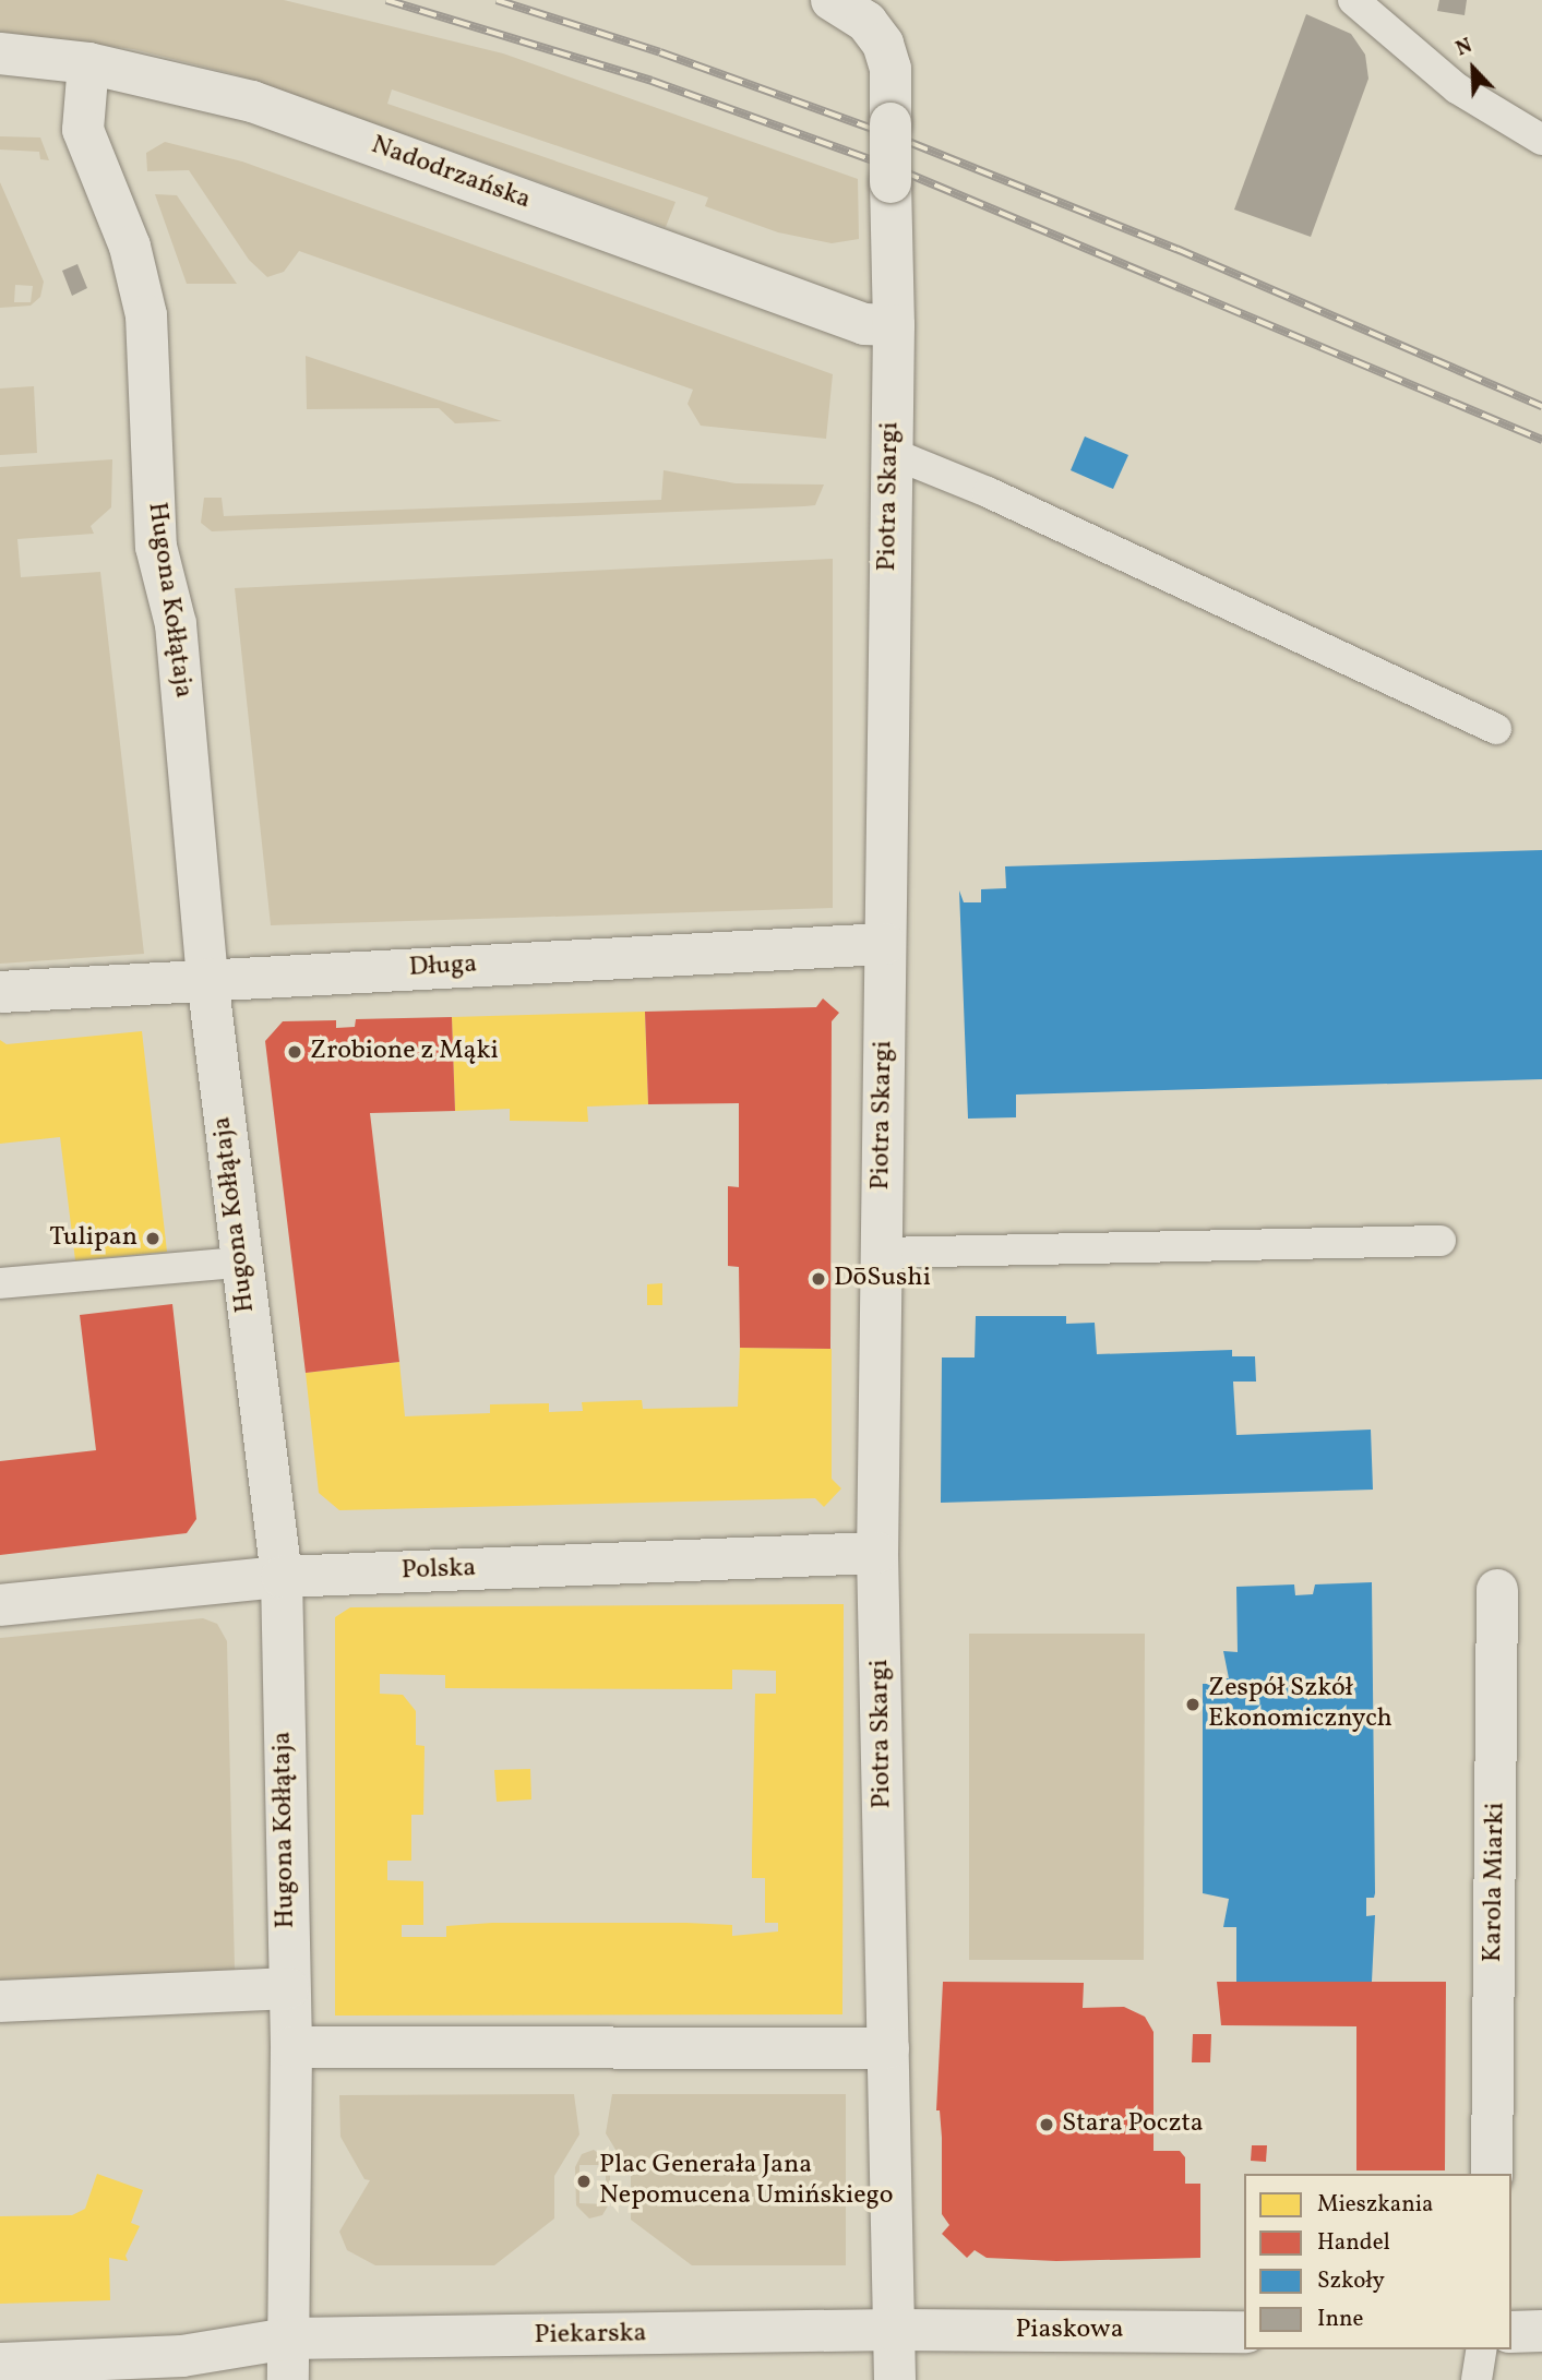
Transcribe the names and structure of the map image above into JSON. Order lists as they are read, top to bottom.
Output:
{
  "streets": {
    "street": [
      "Nadodrzańska",
      "Piotra Skargi",
      "Hugona Kołłątaja",
      "Długa",
      "Polska",
      "Karola Miarki",
      "Piaskowa",
      "Piekarska"
    ]
  },
  "crossings": [
    ["Nadodrzańska", "Piotra Skargi"],
    ["Nadodrzańska", "Hugona Kołłątaja"],
    ["Piotra Skargi", "Długa"],
    ["Piotra Skargi", "Polska"],
    ["Piotra Skargi", "Piaskowa"],
    ["Piotra Skargi", "Piekarska"],
    ["Hugona Kołłątaja", "Długa"],
    ["Hugona Kołłątaja", "Polska"],
    ["Hugona Kołłątaja", "Piekarska"],
    ["Piaskowa", "Piekarska"]
  ],
  "places": [
    "Zrobione z Mąki",
    "Tulipan",
    "DōSushi",
    "Zespół Szkół Ekonomicznych",
    "Stara Poczta",
    "Plac Generała Jana Nepomucena Umińskiego"
  ],
  "legend": [
    "Mieszkania",
    "Handel",
    "Szkoły",
    "Inne"
  ],
  "north": "top left"
}
